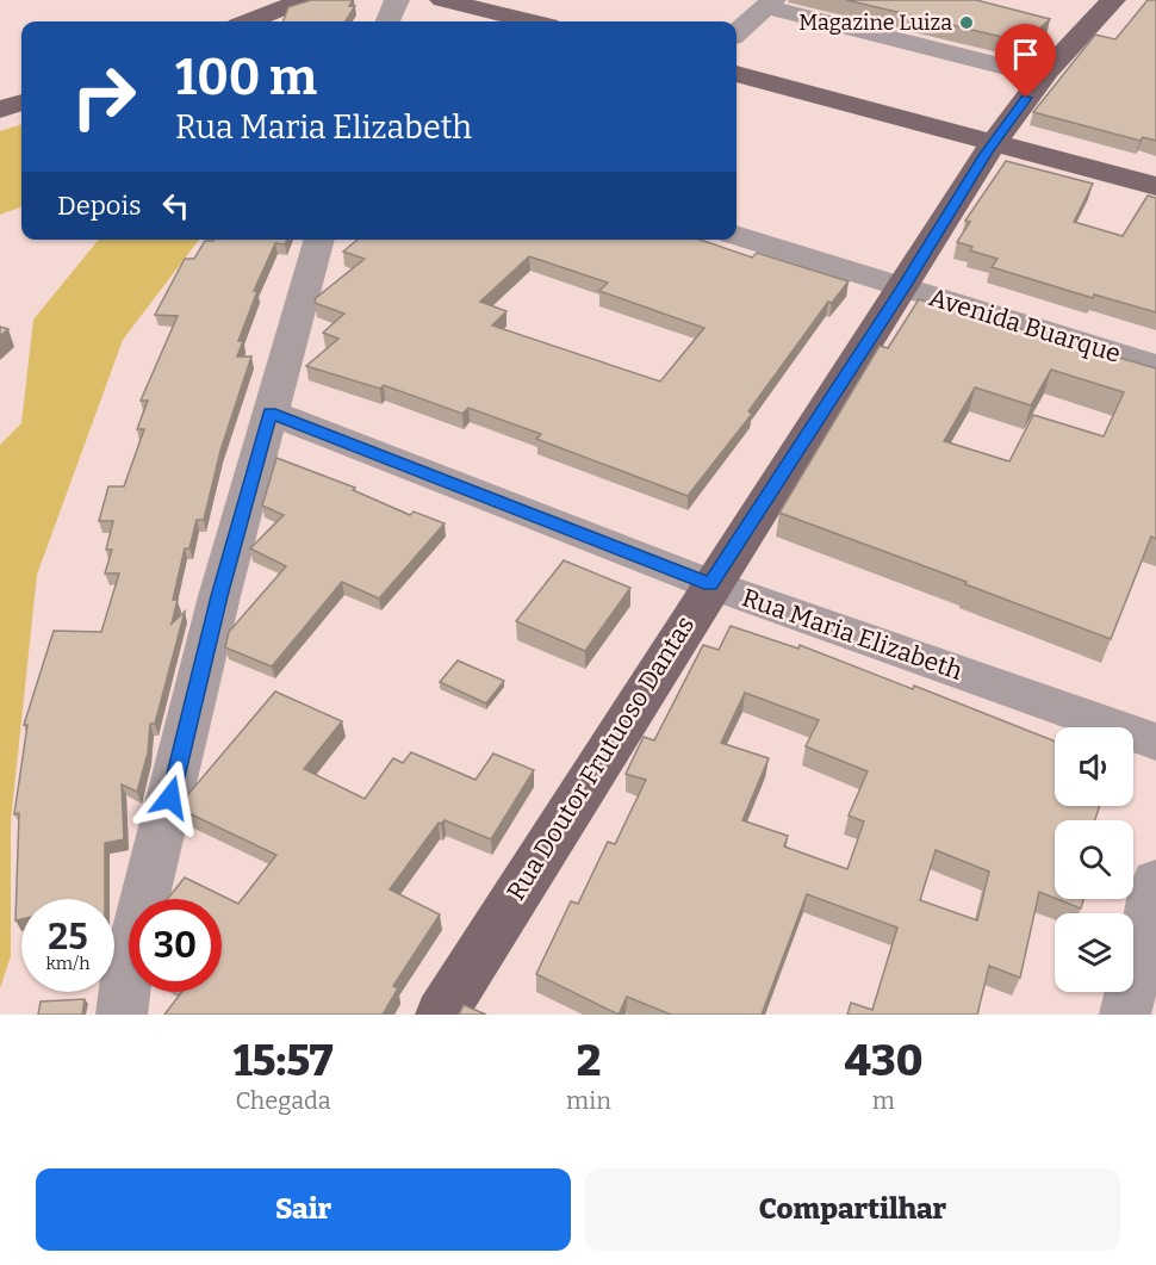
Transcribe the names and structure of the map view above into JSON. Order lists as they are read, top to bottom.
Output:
{
  "streets": {
    "main road": ["Rua Doutor Frutuoso Dantas"],
    "street": ["Avenida Buarque", "Rua Maria Elizabeth"]
  },
  "crossings": [
    ["Avenida Buarque", "Rua Doutor Frutuoso Dantas"],
    ["Rua Maria Elizabeth", "Rua Doutor Frutuoso Dantas"]
  ],
  "places": ["Magazine Luiza"],
  "page": {
    "turn": ["100 m", "Rua Maria Elizabeth"],
    "then": "Depois",
    "speed": "25 km/h",
    "limit": "30",
    "eta": [
      "15:57",
      "Chegada",
      "2",
      "min",
      "430",
      "m"
    ],
    "buttons": ["Sair", "Compartilhar"]
  }
}
